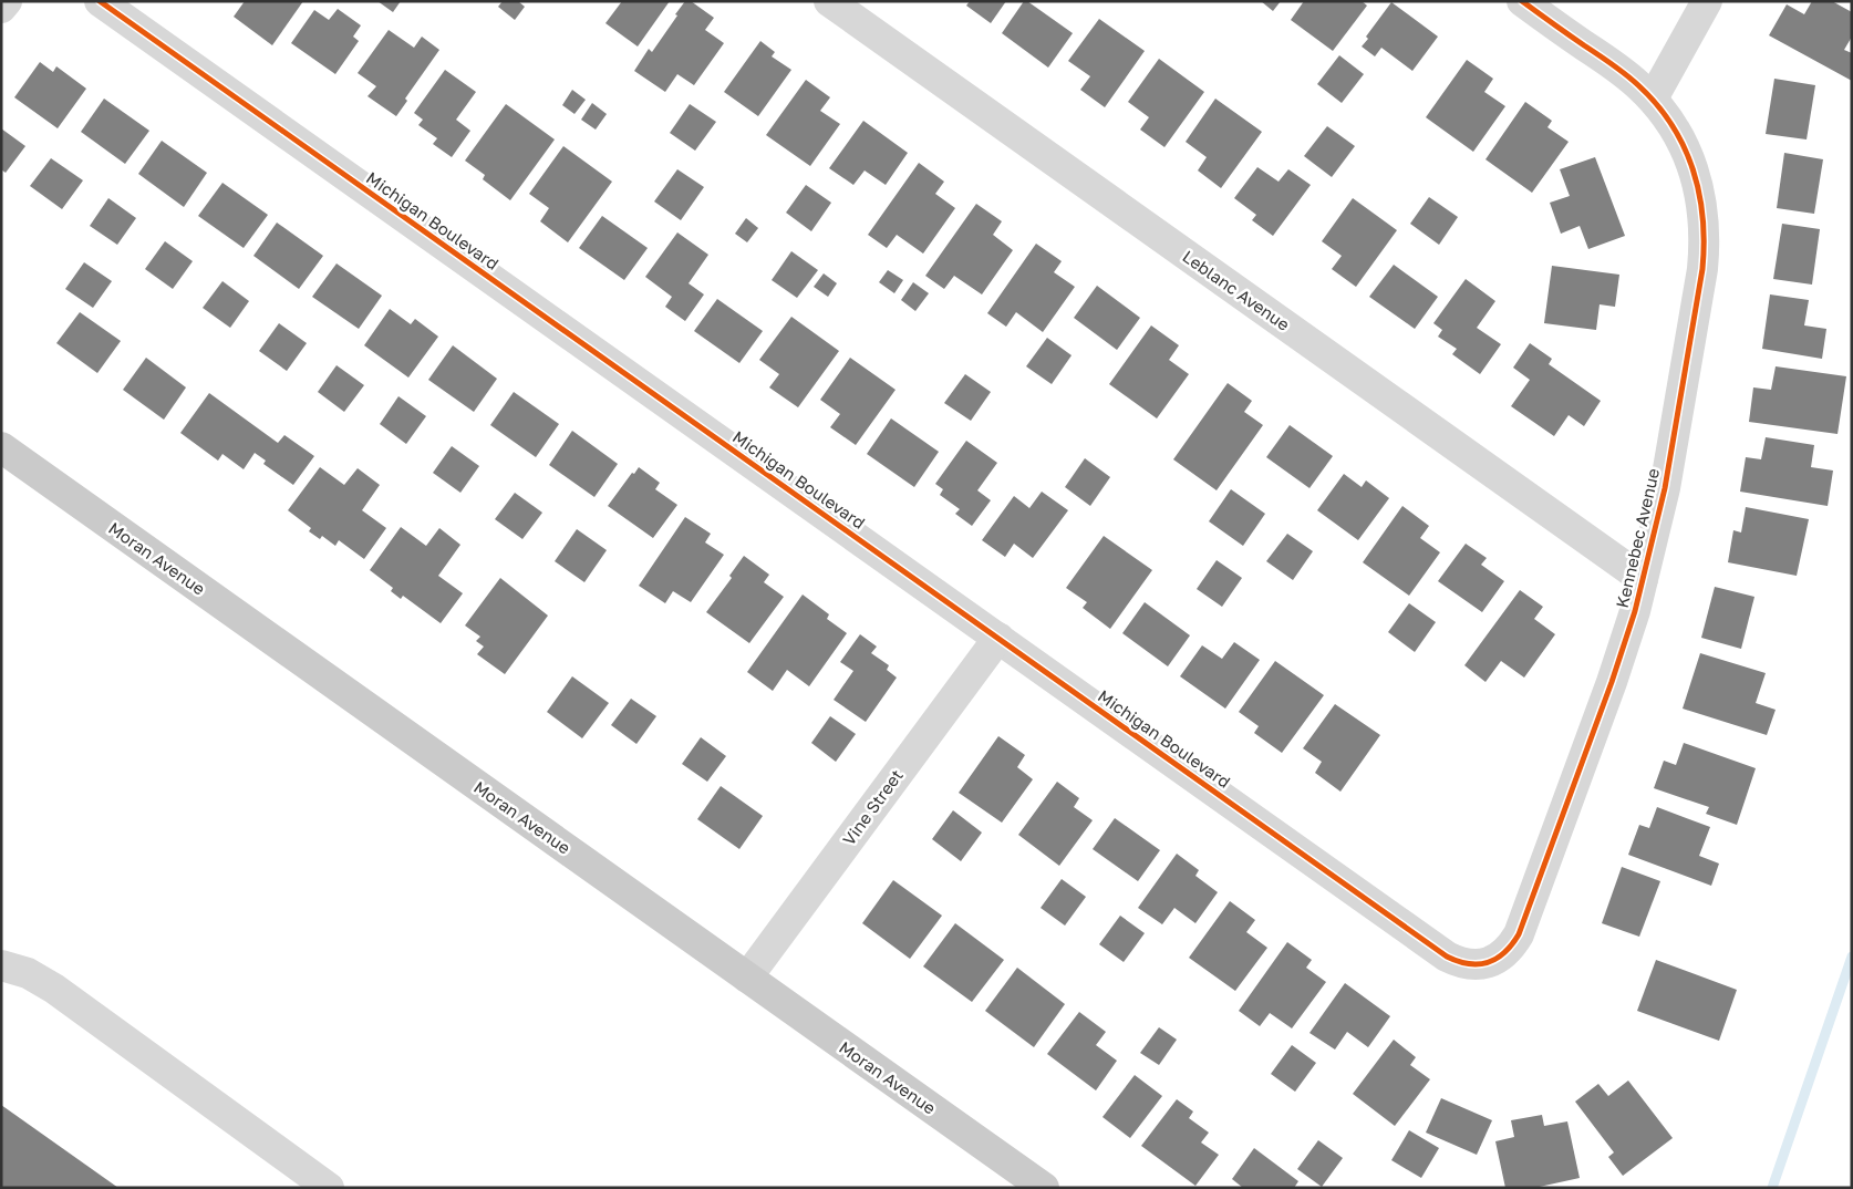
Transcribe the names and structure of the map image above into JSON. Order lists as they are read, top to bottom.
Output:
{
  "streets": {
    "main road": ["Moran Avenue"],
    "street": [
      "Michigan Boulevard",
      "Leblanc Avenue",
      "Kennebec Avenue",
      "Vine Street"
    ]
  },
  "crossings": [
    ["Michigan Boulevard", "Kennebec Avenue"],
    ["Michigan Boulevard", "Vine Street"],
    ["Leblanc Avenue", "Kennebec Avenue"],
    ["Moran Avenue", "Vine Street"]
  ]
}
